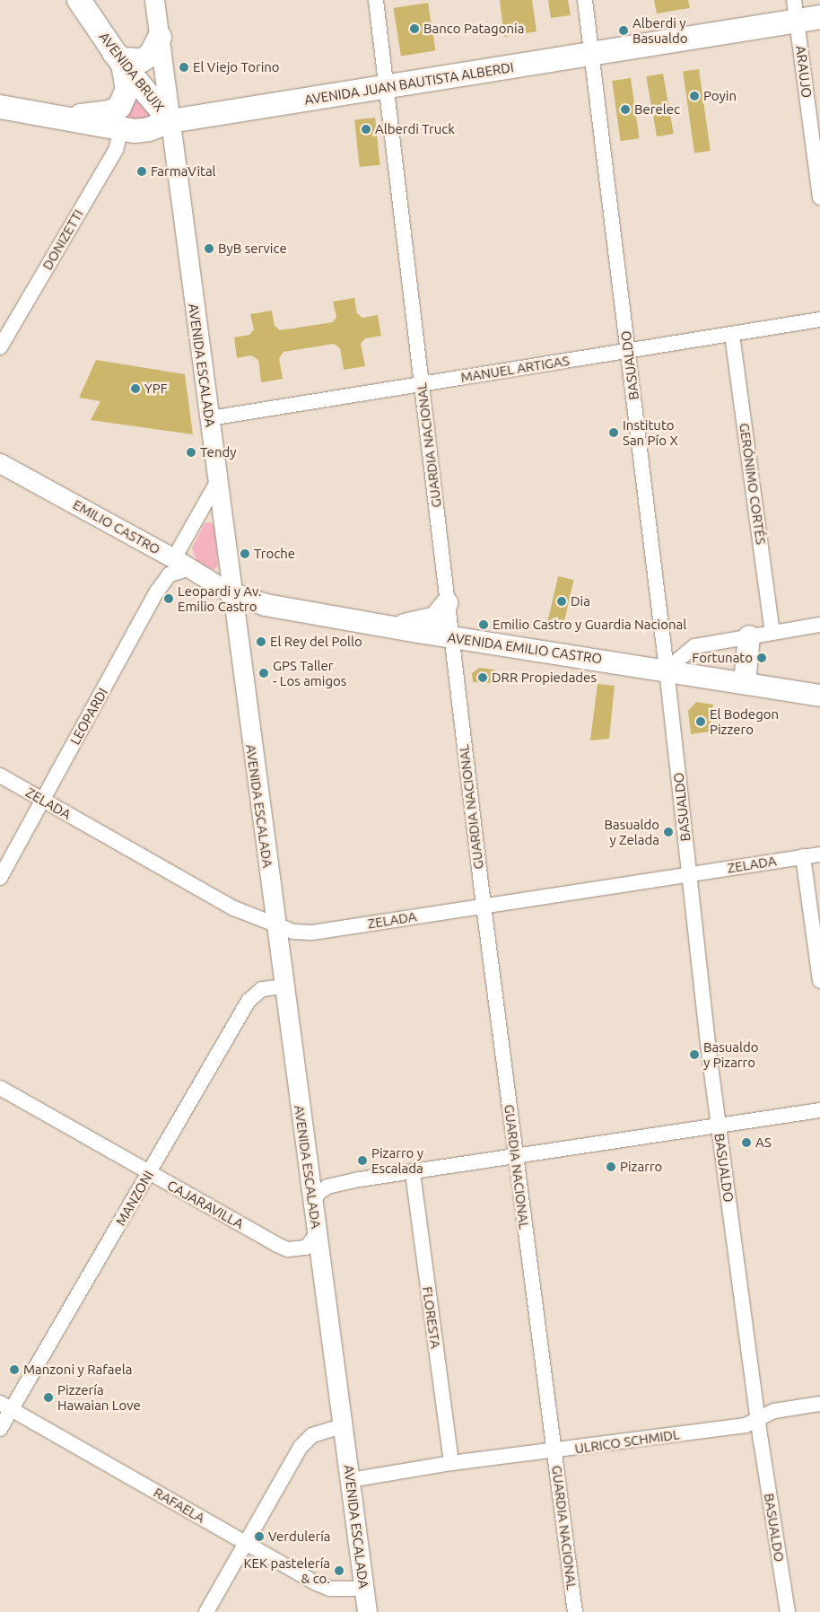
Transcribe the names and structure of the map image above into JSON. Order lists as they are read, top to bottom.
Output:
{
  "streets": {
    "main road": ["AVENIDA BRUIX", "AVENIDA JUAN BAUTISTA ALBERDI", "AVENIDA EMILIO CASTRO"],
    "street": [
      "ARAUJO",
      "DONIZETTI",
      "AVENIDA ESCALADA",
      "BASUALDO",
      "MANUEL ARTIGAS",
      "GUARDIA NACIONAL",
      "GERÓNIMO CORTÉS",
      "EMILIO CASTRO",
      "LEOPARDI",
      "ZELADA",
      "MANZONI",
      "CAJARAVILLA",
      "FLORESTA",
      "ULRICO SCHMIDL",
      "RAFAELA"
    ]
  },
  "crossings": [
    ["AVENIDA BRUIX", "AVENIDA JUAN BAUTISTA ALBERDI"],
    ["AVENIDA BRUIX", "AVENIDA ESCALADA"],
    ["ARAUJO", "AVENIDA JUAN BAUTISTA ALBERDI"],
    ["AVENIDA JUAN BAUTISTA ALBERDI", "DONIZETTI"],
    ["AVENIDA JUAN BAUTISTA ALBERDI", "AVENIDA ESCALADA"],
    ["AVENIDA JUAN BAUTISTA ALBERDI", "BASUALDO"],
    ["AVENIDA JUAN BAUTISTA ALBERDI", "GUARDIA NACIONAL"],
    ["AVENIDA ESCALADA", "MANUEL ARTIGAS"],
    ["AVENIDA ESCALADA", "EMILIO CASTRO"],
    ["AVENIDA ESCALADA", "AVENIDA EMILIO CASTRO"],
    ["AVENIDA ESCALADA", "ZELADA"],
    ["AVENIDA ESCALADA", "MANZONI"],
    ["AVENIDA ESCALADA", "CAJARAVILLA"],
    ["AVENIDA ESCALADA", "ULRICO SCHMIDL"],
    ["AVENIDA ESCALADA", "RAFAELA"],
    ["BASUALDO", "MANUEL ARTIGAS"],
    ["BASUALDO", "AVENIDA EMILIO CASTRO"],
    ["BASUALDO", "ZELADA"],
    ["BASUALDO", "ULRICO SCHMIDL"],
    ["MANUEL ARTIGAS", "GUARDIA NACIONAL"],
    ["MANUEL ARTIGAS", "GERÓNIMO CORTÉS"],
    ["GUARDIA NACIONAL", "AVENIDA EMILIO CASTRO"],
    ["GUARDIA NACIONAL", "ZELADA"],
    ["GUARDIA NACIONAL", "ULRICO SCHMIDL"],
    ["EMILIO CASTRO", "AVENIDA EMILIO CASTRO"],
    ["EMILIO CASTRO", "LEOPARDI"],
    ["LEOPARDI", "ZELADA"],
    ["MANZONI", "CAJARAVILLA"],
    ["MANZONI", "RAFAELA"],
    ["FLORESTA", "ULRICO SCHMIDL"]
  ],
  "places": [
    "Banco Patagonia",
    "Alberdi y Basualdo",
    "El Viejo Torino",
    "Poyin",
    "Berelec",
    "Alberdi Truck",
    "FarmaVital",
    "ByB service",
    "YPF",
    "Instituto San Pío X",
    "Tendy",
    "Troche",
    "Leopardi y Av. Emilio Castro",
    "Dia",
    "Emilio Castro y Guardia Nacional",
    "El Rey del Pollo",
    "Fortunato",
    "GPS Taller - Los amigos",
    "DRR Propiedades",
    "El Bodegon Pizzero",
    "Basualdo y Zelada",
    "Basualdo y Pizarro",
    "AS",
    "Pizarro y Escalada",
    "Pizarro",
    "Manzoni y Rafaela",
    "Pizzería Hawaian Love",
    "Verdulería",
    "KEK pastelería & co."
  ]
}
